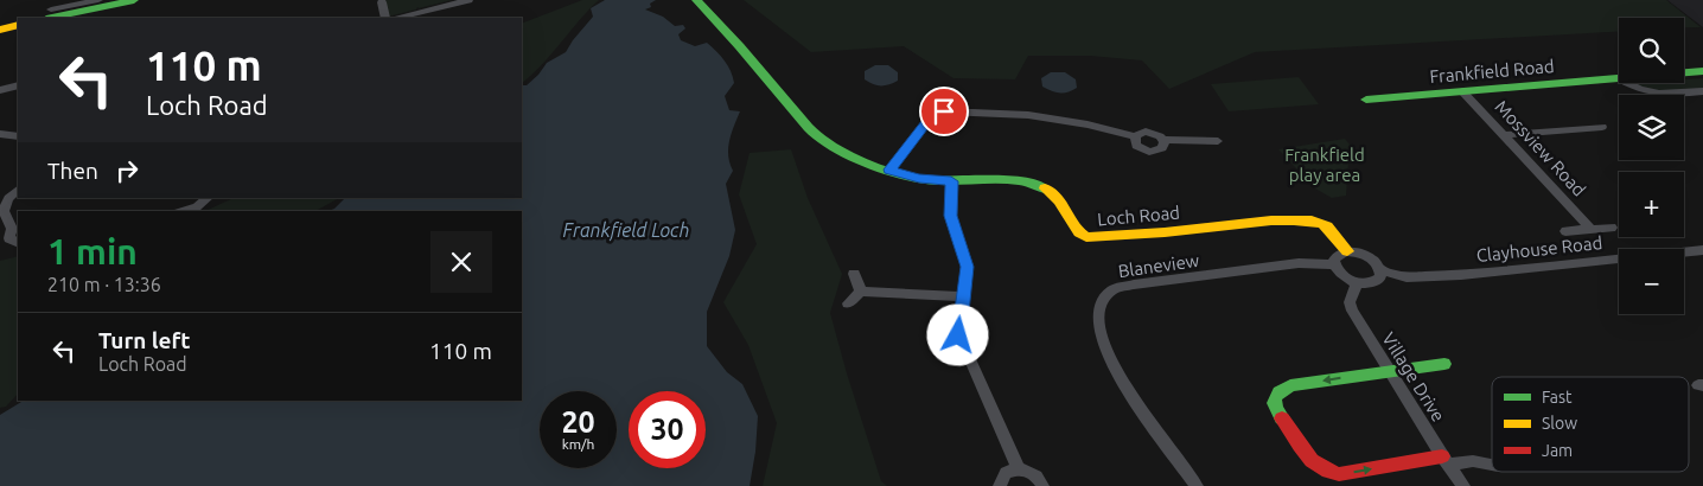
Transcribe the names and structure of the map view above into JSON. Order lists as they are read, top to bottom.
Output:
{
  "streets": {
    "street": [
      "Frankfield Road",
      "Mossview Road",
      "Loch Road",
      "Clayhouse Road",
      "Blaneview",
      "Village Drive"
    ]
  },
  "crossings": [
    ["Frankfield Road", "Mossview Road"],
    ["Loch Road", "Clayhouse Road"],
    ["Loch Road", "Blaneview"],
    ["Loch Road", "Village Drive"],
    ["Clayhouse Road", "Blaneview"],
    ["Clayhouse Road", "Village Drive"],
    ["Blaneview", "Village Drive"]
  ],
  "water": ["Frankfield Loch"],
  "parks": ["Frankfield play area"],
  "legend": ["Fast", "Slow", "Jam"],
  "page": {
    "map_buttons": ["+", "−"],
    "turn": ["110 m", "Loch Road"],
    "then": "Then",
    "heading": ["1 min", "210 m · 13:36"],
    "list": [
      {
        "name": "Turn left",
        "note": "Loch Road",
        "value": "110 m"
      }
    ],
    "speed": "20 km/h",
    "limit": "30"
  }
}
